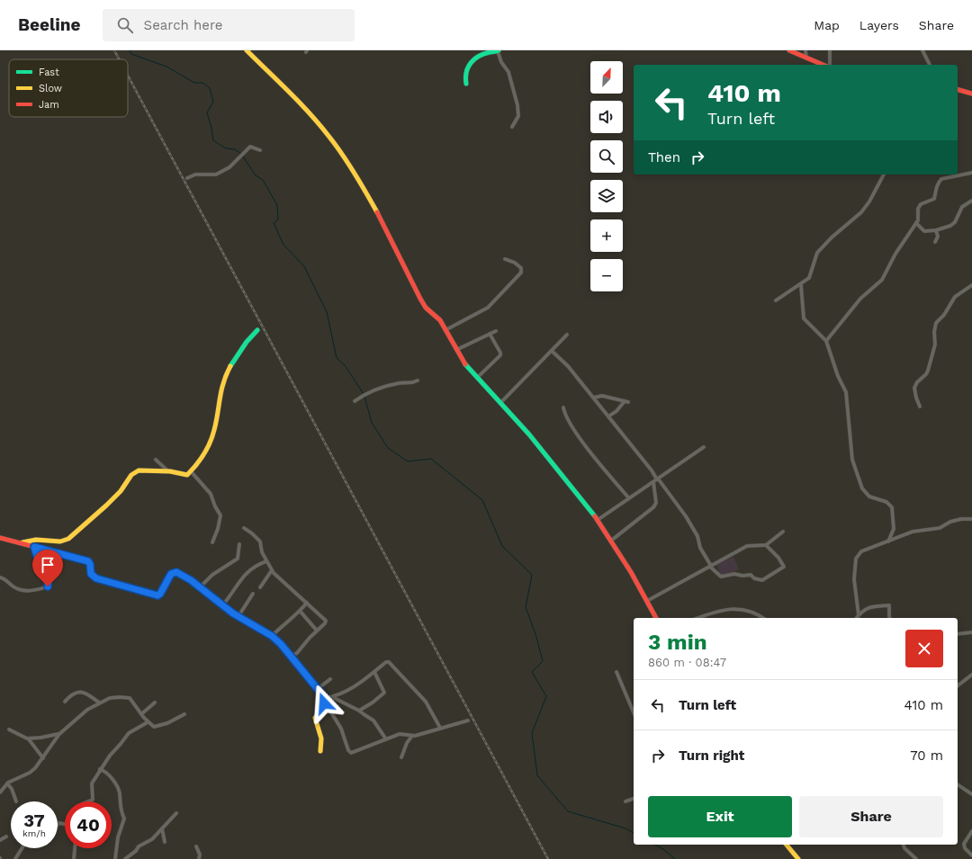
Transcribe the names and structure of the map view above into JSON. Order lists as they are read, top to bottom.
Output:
{
  "legend": ["Fast", "Slow", "Jam"],
  "north": "top right",
  "page": {
    "header": "Beeline",
    "search": "Search here",
    "nav": ["Map", "Layers", "Share"],
    "map_buttons": ["+", "−"],
    "turn": ["410 m", "Turn left"],
    "then": "Then",
    "heading": ["3 min", "860 m · 08:47"],
    "list": [
      {
        "name": "Turn left",
        "value": "410 m"
      },
      {
        "name": "Turn right",
        "value": "70 m"
      }
    ],
    "buttons": ["Exit", "Share"],
    "speed": "37 km/h",
    "limit": "40"
  }
}
